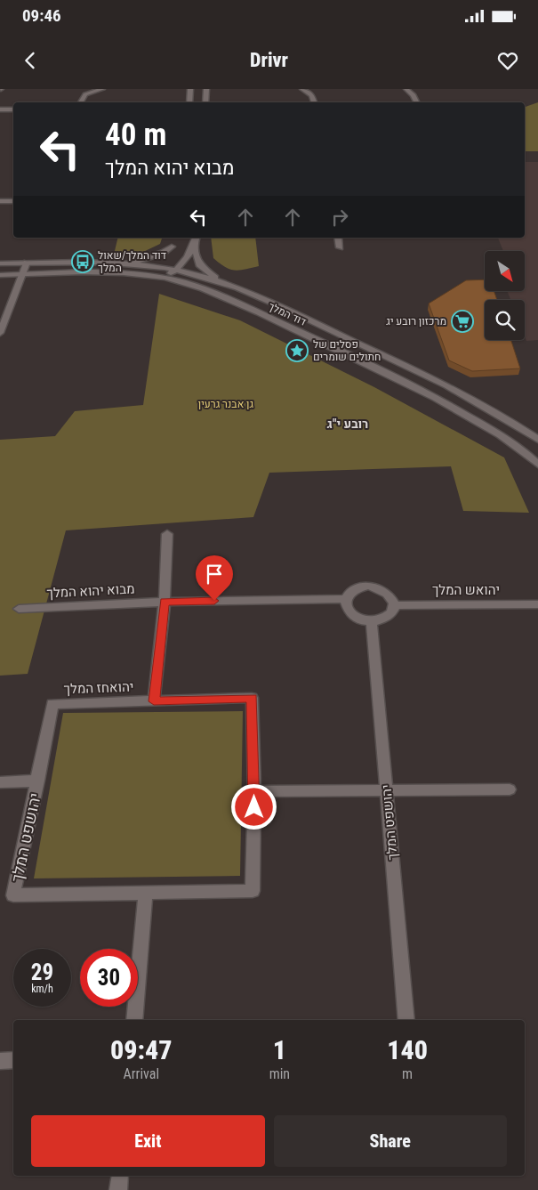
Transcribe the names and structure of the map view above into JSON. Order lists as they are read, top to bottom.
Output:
{
  "streets": {
    "street": [
      "דוד המלך",
      "יהואש המלך",
      "מבוא יהוא המלך",
      "יהואחז המלך",
      "יהושפט המלך"
    ]
  },
  "crossings": [
    ["יהואש המלך", "מבוא יהוא המלך"],
    ["יהואש המלך", "יהושפט המלך"],
    ["מבוא יהוא המלך", "יהושפט המלך"],
    ["יהואחז המלך", "יהושפט המלך"]
  ],
  "districts": ["רובע י\"ג"],
  "parks": ["גן אבנר גרעין"],
  "places": {
    "bus stop": ["דוד המלך/שאול המלך"],
    "supermarket": ["מרכזון רובע יג"],
    "place": ["פסלים של חתולים שומרים"]
  },
  "north": "bottom right",
  "page": {
    "status": "09:46",
    "header": "Drivr",
    "turn": ["40 m", "מבוא יהוא המלך"],
    "speed": "29 km/h",
    "limit": "30",
    "eta": [
      "09:47",
      "Arrival",
      "1",
      "min",
      "140",
      "m"
    ],
    "buttons": ["Exit", "Share"]
  }
}
